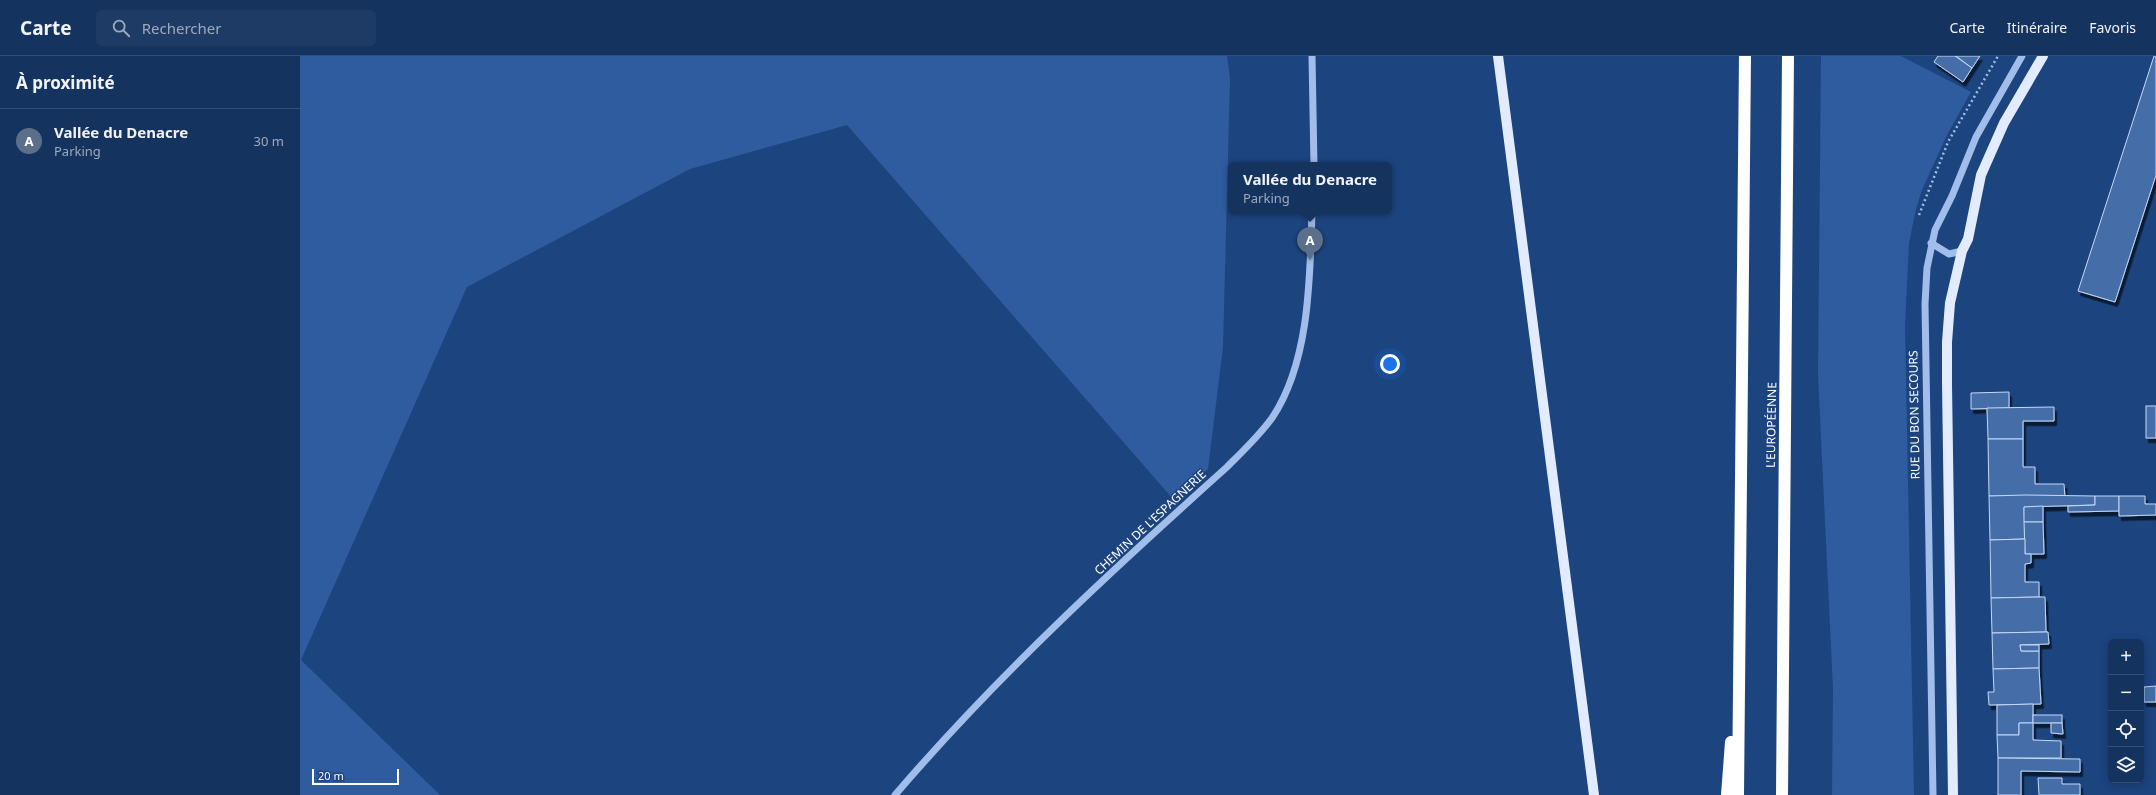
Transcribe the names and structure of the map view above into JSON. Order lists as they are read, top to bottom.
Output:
{
  "streets": {
    "highway": ["L'EUROPÉENNE"],
    "street": ["RUE DU BON SECOURS", "CHEMIN DE L'ESPAGNERIE"]
  },
  "scale_bar": "20 m",
  "page": {
    "header": "Carte",
    "search": "Rechercher",
    "nav": ["Carte", "Itinéraire", "Favoris"],
    "heading": "À proximité",
    "list": [
      {
        "mark": "A",
        "name": "Vallée du Denacre",
        "note": "Parking",
        "value": "30 m"
      }
    ],
    "popup": ["Vallée du Denacre", "Parking"],
    "pins": "A",
    "map_buttons": ["+", "−"],
    "scale": "20 m"
  }
}
